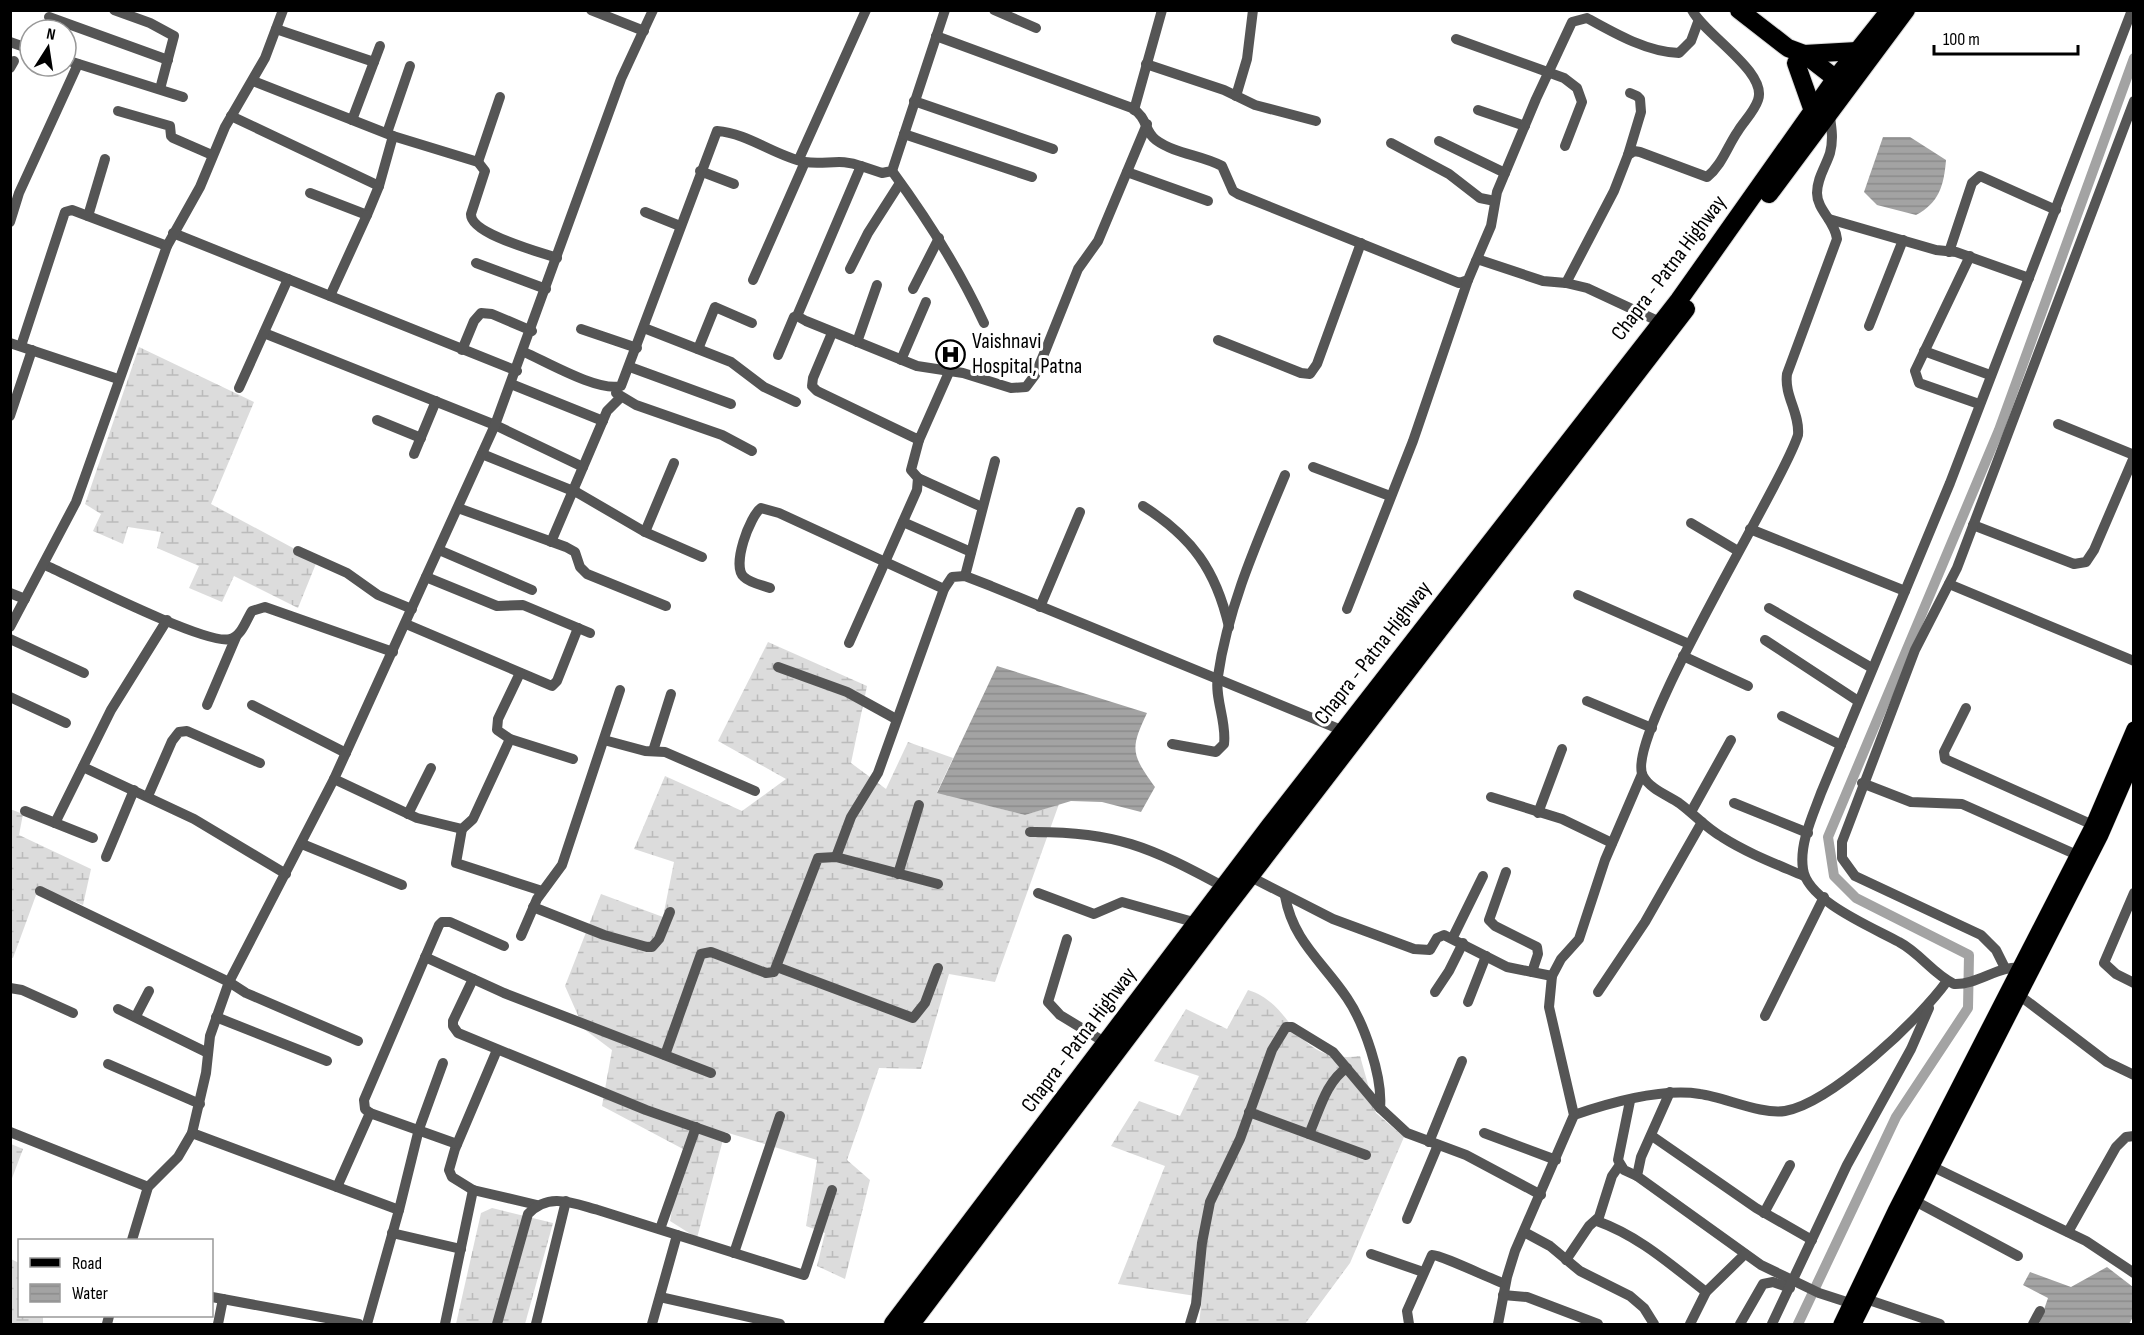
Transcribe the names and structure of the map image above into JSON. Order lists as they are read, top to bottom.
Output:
{
  "streets": {
    "highway": ["Chapra - Patna Highway"]
  },
  "places": {
    "hospital": ["Vaishnavi Hospital, Patna"]
  },
  "legend": ["Road", "Water"],
  "scale_bar": "100 m",
  "north": "top"
}
